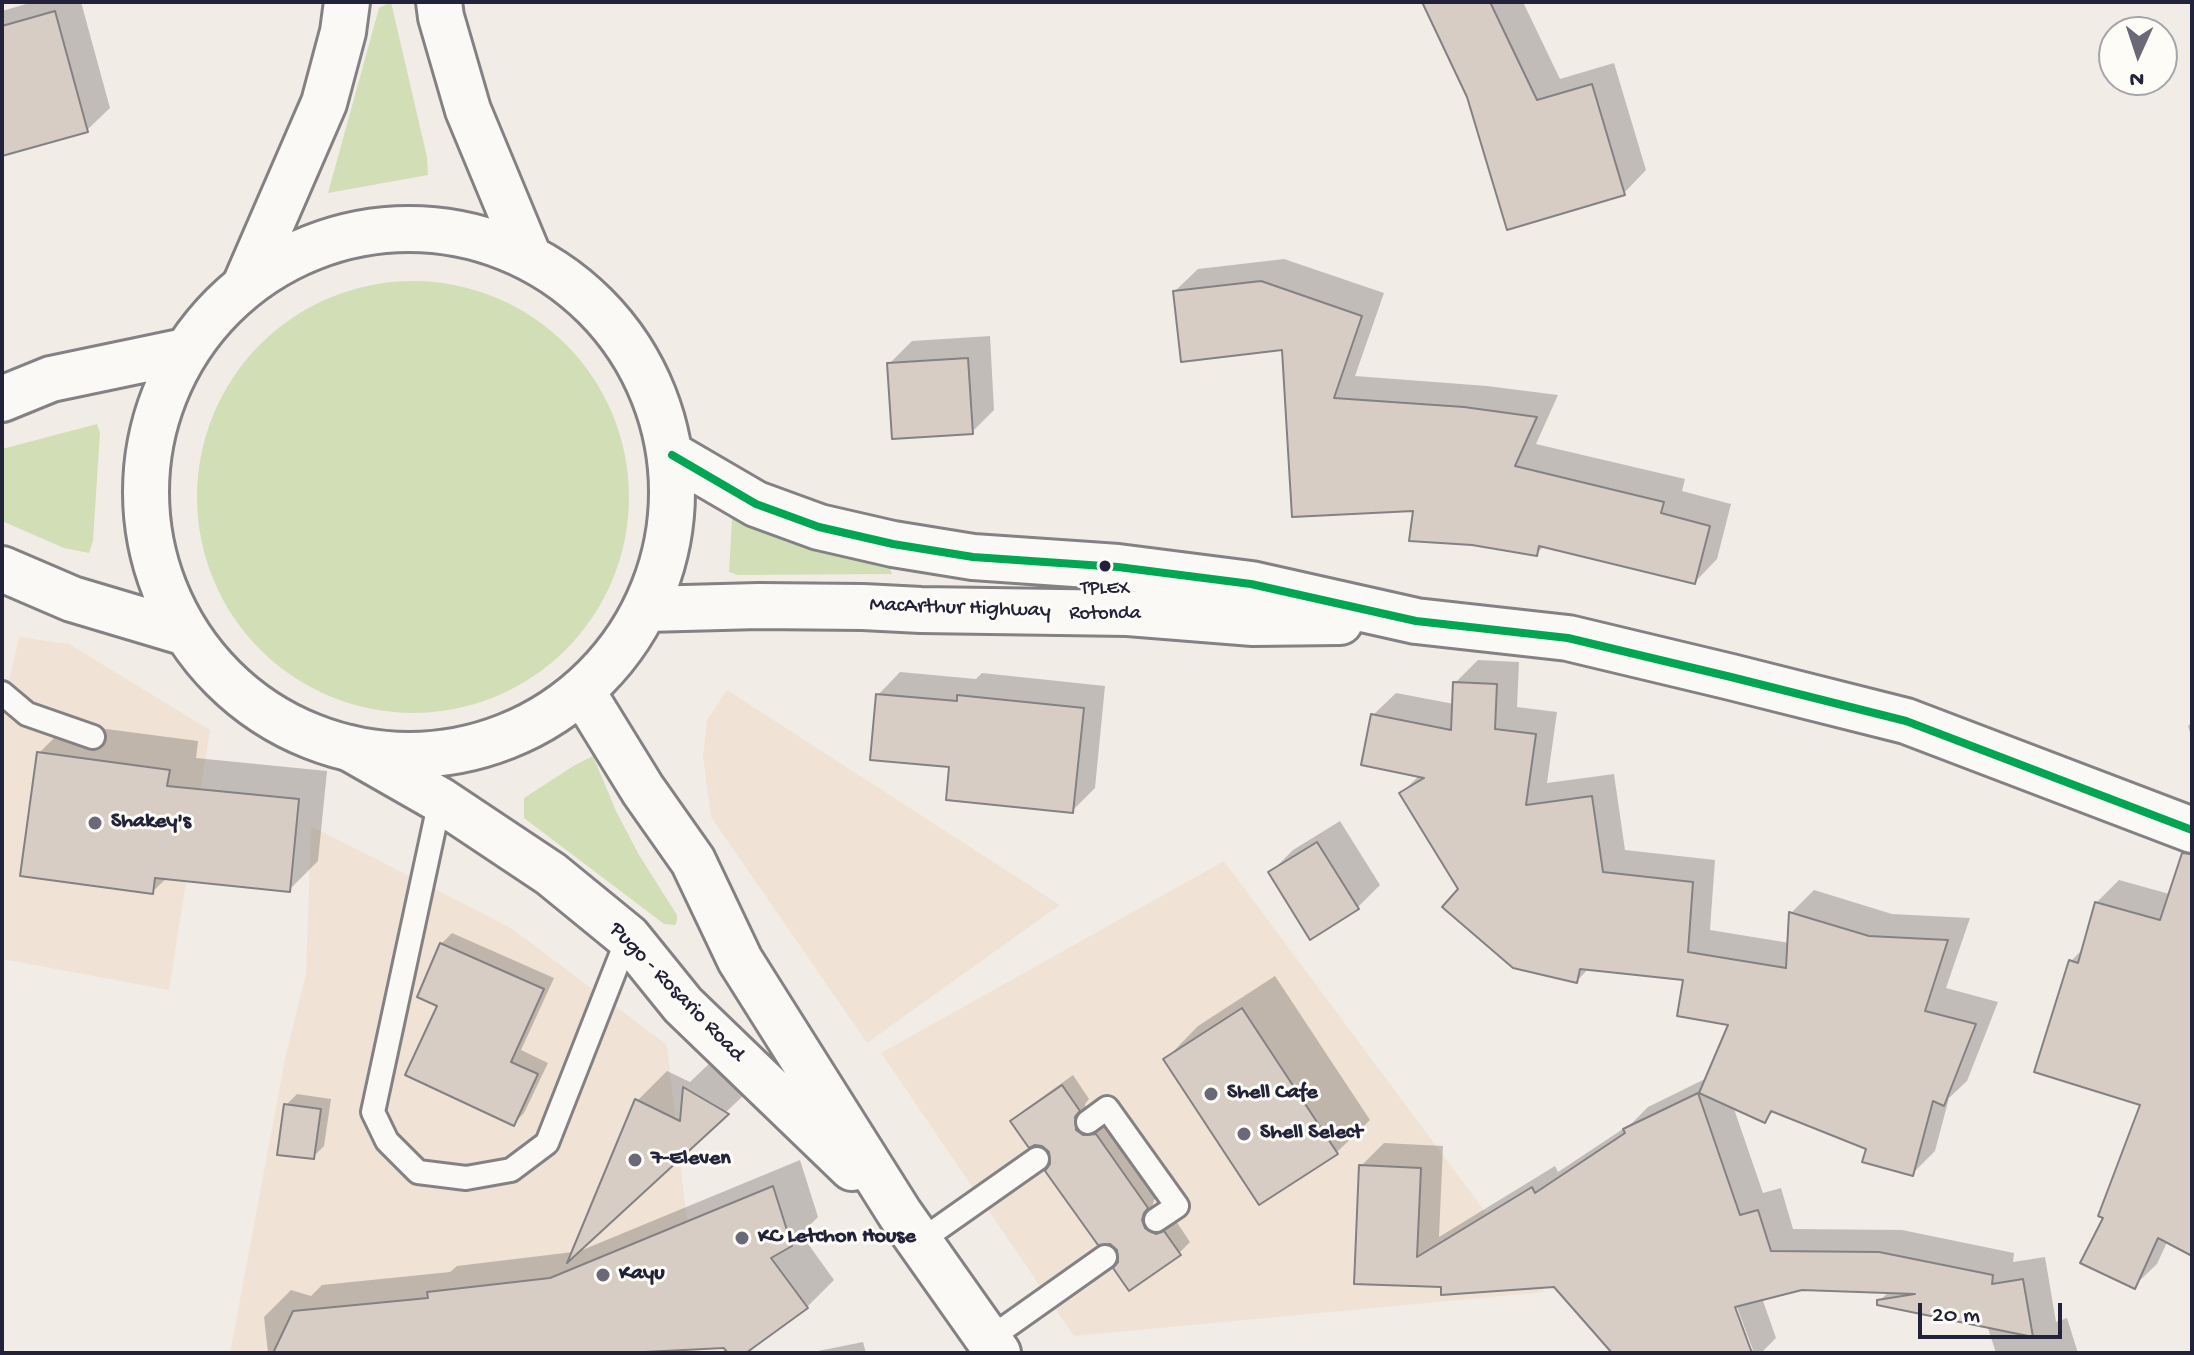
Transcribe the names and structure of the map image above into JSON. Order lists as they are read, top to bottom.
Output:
{
  "streets": {
    "main road": ["MacArthur Highway", "Pugo - Rosario Road"]
  },
  "places": [
    "TPLEX Rotonda",
    "Shakey's",
    "Shell Cafe",
    "Shell Select",
    "7-Eleven",
    "KC Letchon House",
    "Kayu"
  ],
  "scale_bar": "20 m",
  "north": "bottom"
}
